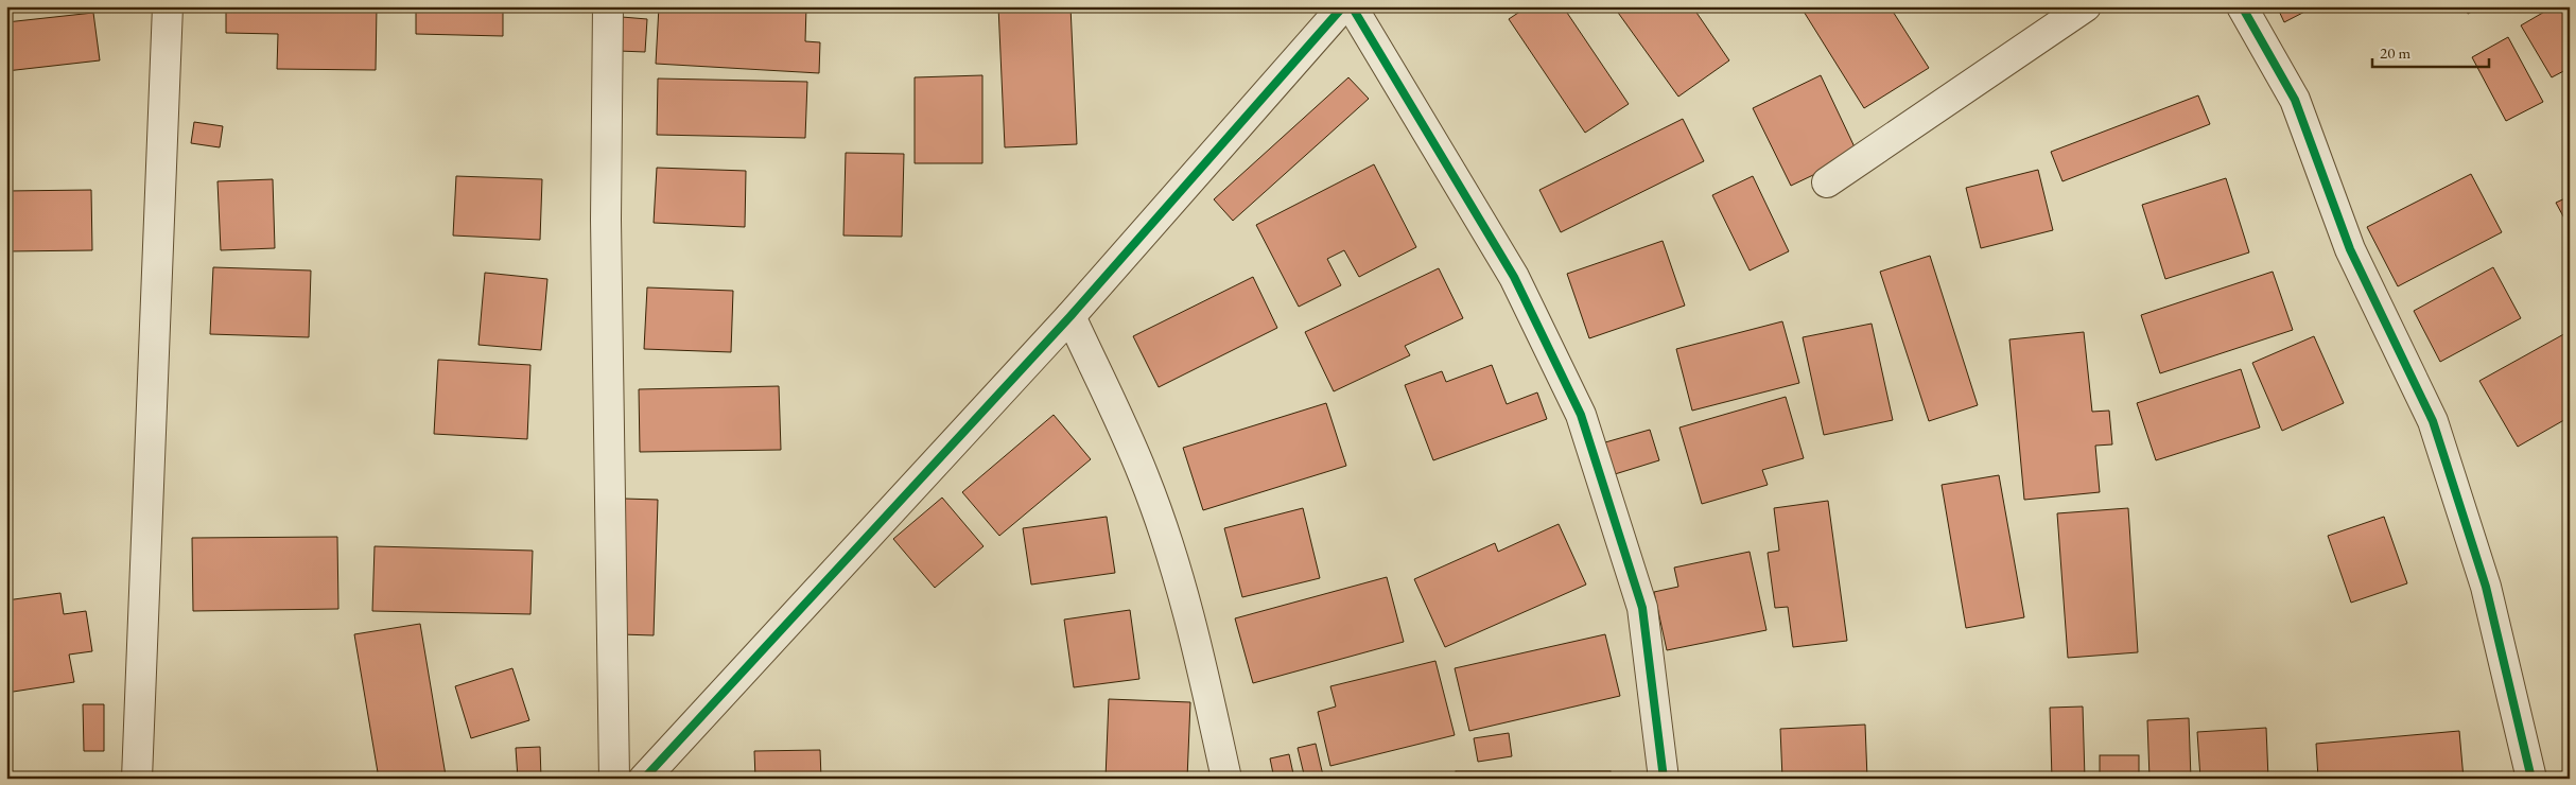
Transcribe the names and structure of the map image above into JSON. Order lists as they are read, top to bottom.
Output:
{
  "scale_bar": "20 m"
}
